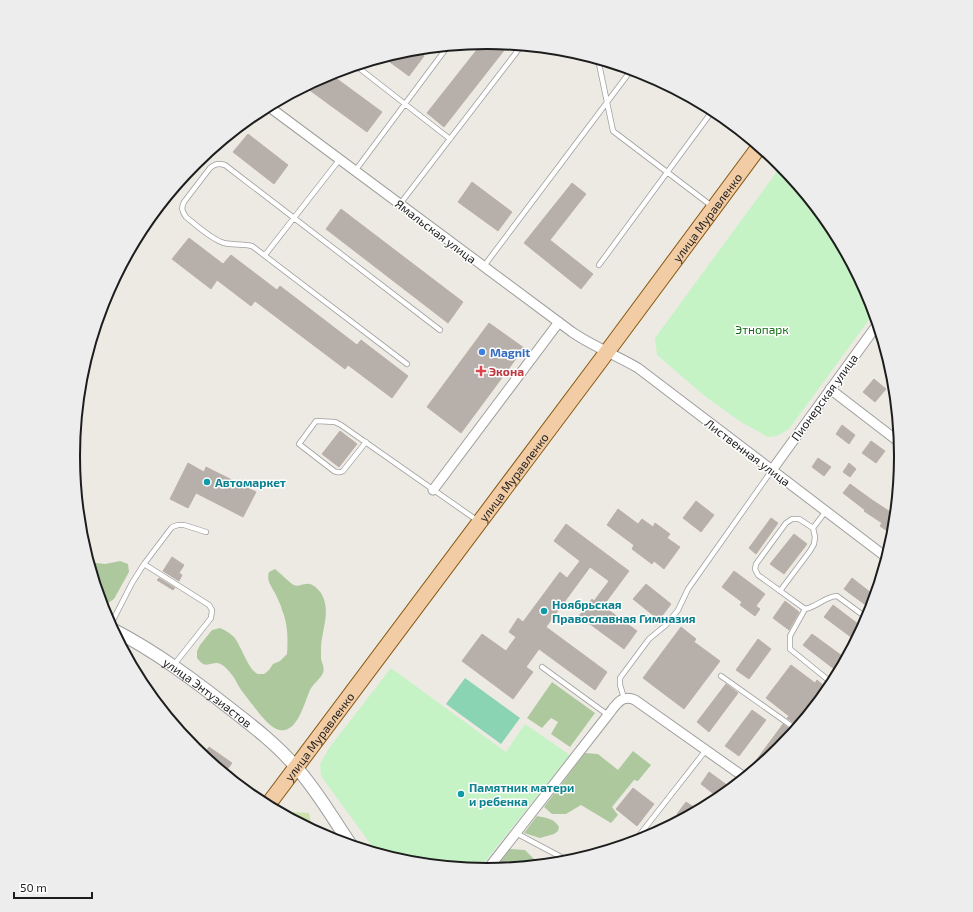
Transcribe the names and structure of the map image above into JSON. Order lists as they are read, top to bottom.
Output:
{
  "streets": {
    "main road": ["улица Муравленко"],
    "street": [
      "Ямальская улица",
      "Пионерская улица",
      "Лиственная улица",
      "улица Энтузиастов"
    ]
  },
  "crossings": [
    ["улица Муравленко", "Ямальская улица"],
    ["улица Муравленко", "Лиственная улица"],
    ["улица Муравленко", "улица Энтузиастов"],
    ["Ямальская улица", "Лиственная улица"],
    ["Пионерская улица", "Лиственная улица"]
  ],
  "parks": ["Этнопарк"],
  "places": {
    "other": [
      "Magnit",
      "Автомаркет",
      "Ноябрьская Православная Гимназия",
      "Памятник матери и ребенка"
    ],
    "health": ["Экона"]
  },
  "scale_bar": "50 m"
}
